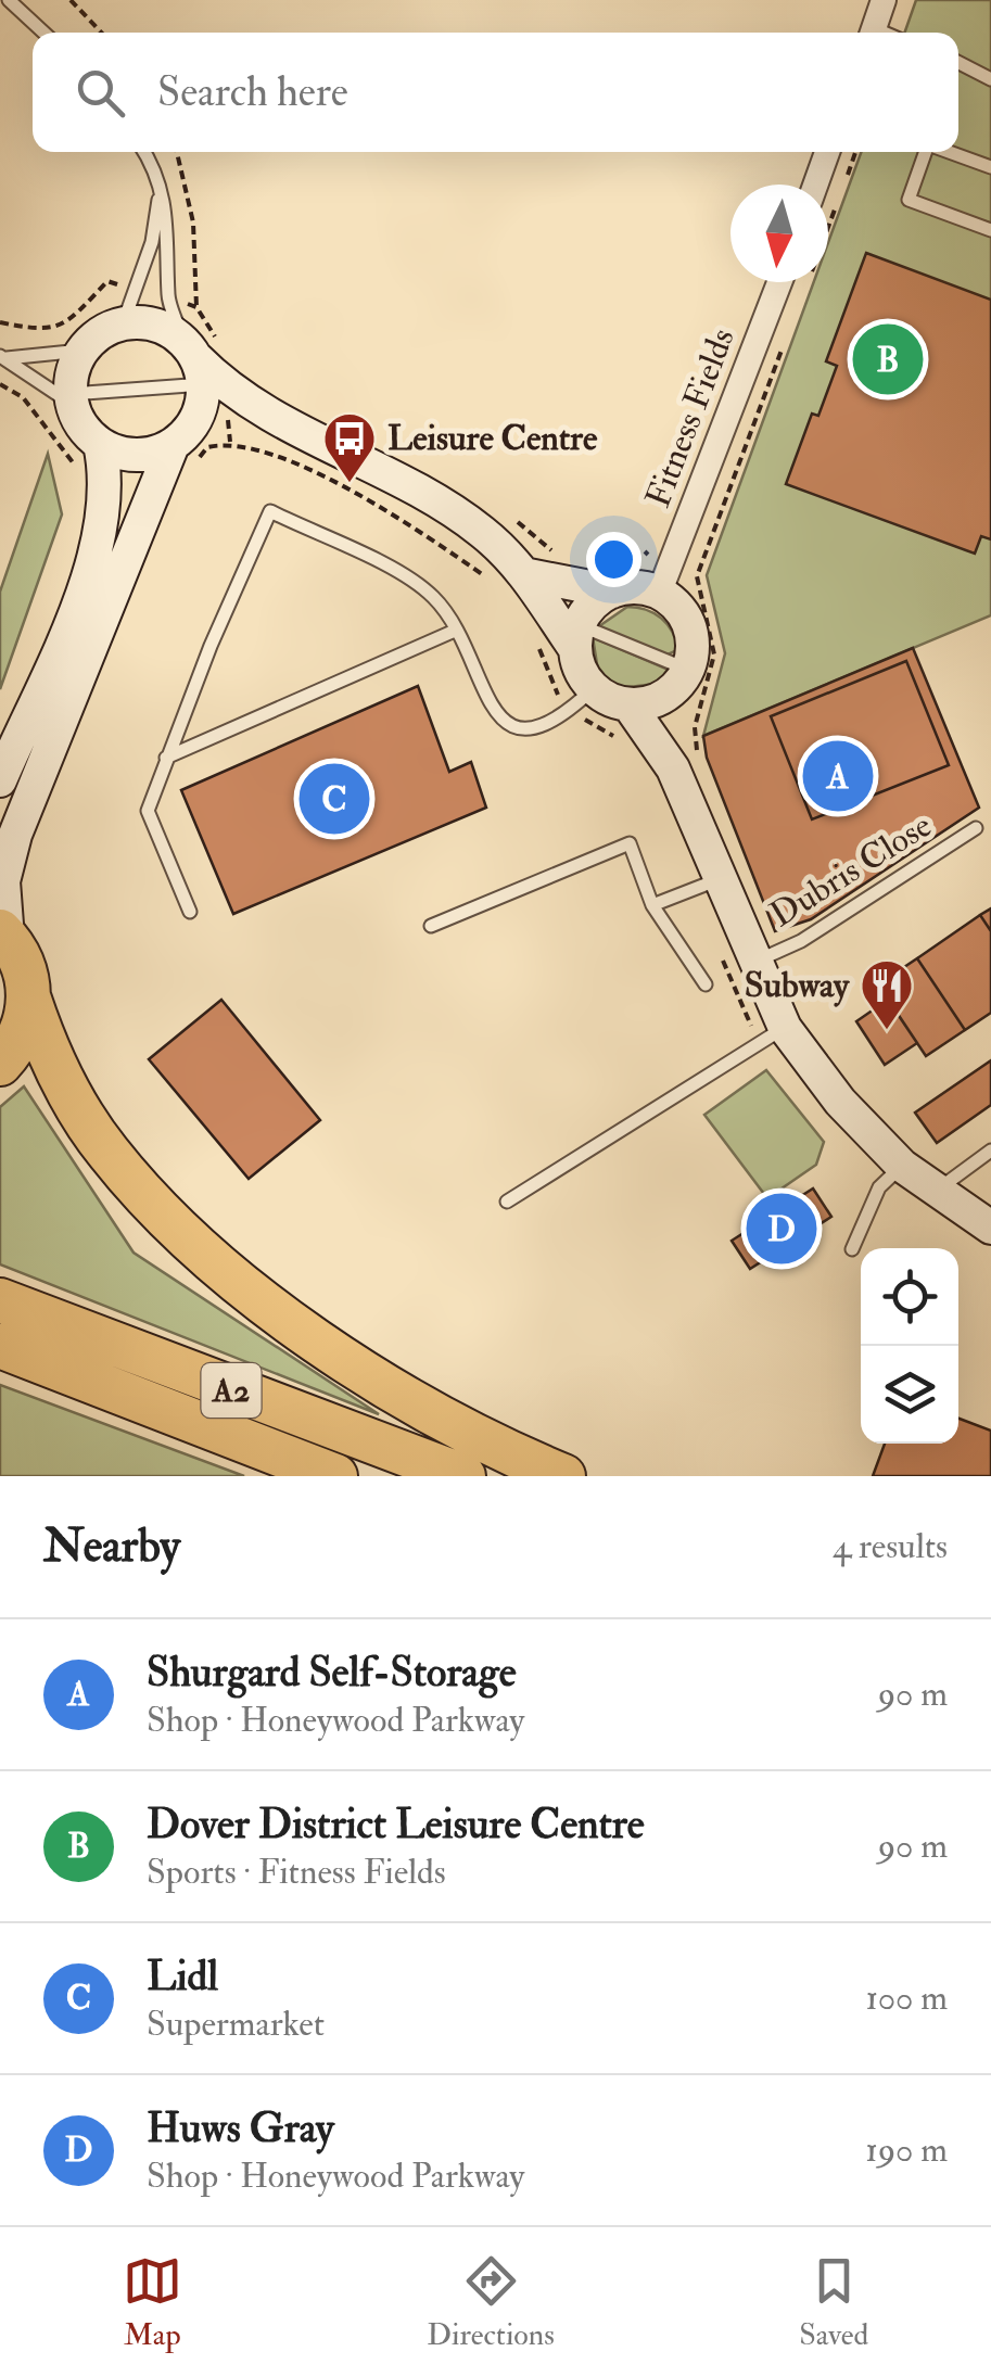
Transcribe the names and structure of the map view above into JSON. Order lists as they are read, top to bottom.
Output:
{
  "streets": {
    "highway": ["A2"],
    "street": ["Fitness Fields"],
    "lane": ["Dubris Close"]
  },
  "places": {
    "bus stop": ["Leisure Centre"],
    "restaurant": ["Subway"]
  },
  "north": "bottom",
  "page": {
    "search": "Search here",
    "pins": [
      "B",
      "A",
      "C",
      "D"
    ],
    "heading": ["Nearby", "4 results"],
    "list": [
      {
        "mark": "A",
        "name": "Shurgard Self-Storage",
        "note": "Shop · Honeywood Parkway",
        "value": "90 m"
      },
      {
        "mark": "B",
        "name": "Dover District Leisure Centre",
        "note": "Sports · Fitness Fields",
        "value": "90 m"
      },
      {
        "mark": "C",
        "name": "Lidl",
        "note": "Supermarket",
        "value": "100 m"
      },
      {
        "mark": "D",
        "name": "Huws Gray",
        "note": "Shop · Honeywood Parkway",
        "value": "190 m"
      }
    ],
    "nav": ["Map", "Directions", "Saved"]
  }
}
